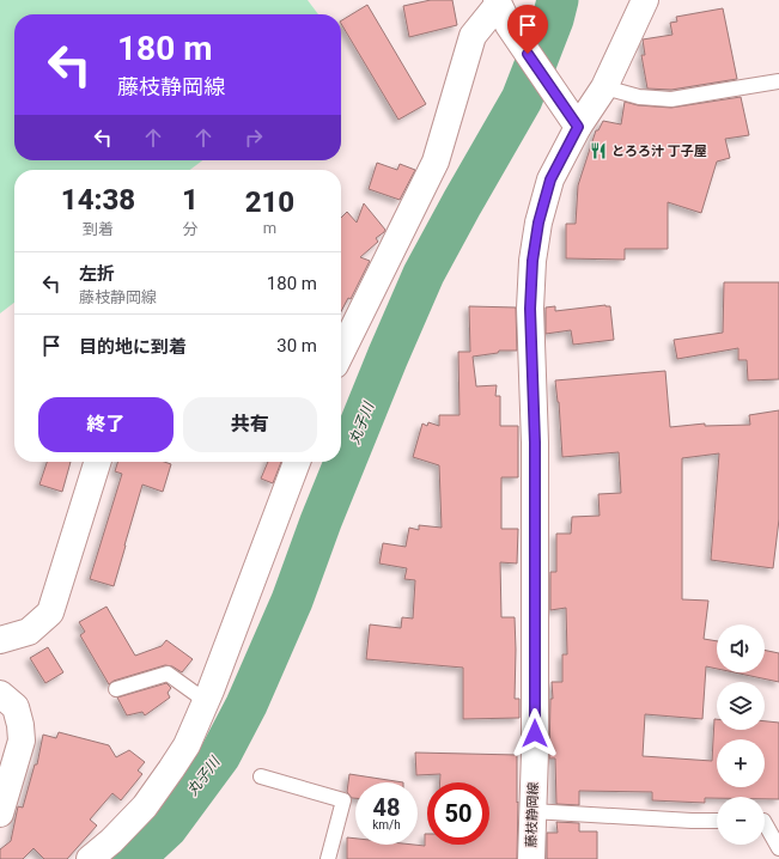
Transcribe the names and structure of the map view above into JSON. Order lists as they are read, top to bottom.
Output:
{
  "streets": {
    "street": ["藤枝静岡線"]
  },
  "water": ["丸子川"],
  "places": {
    "restaurant": ["とろろ汁 丁子屋"]
  },
  "page": {
    "turn": ["180 m", "藤枝静岡線"],
    "eta": [
      "14:38",
      "到着",
      "1",
      "分",
      "210",
      "m"
    ],
    "list": [
      {
        "name": "左折",
        "note": "藤枝静岡線",
        "value": "180 m"
      },
      {
        "name": "目的地に到着",
        "value": "30 m"
      }
    ],
    "buttons": ["終了", "共有"],
    "map_buttons": ["+", "−"],
    "speed": "48 km/h",
    "limit": "50"
  }
}
